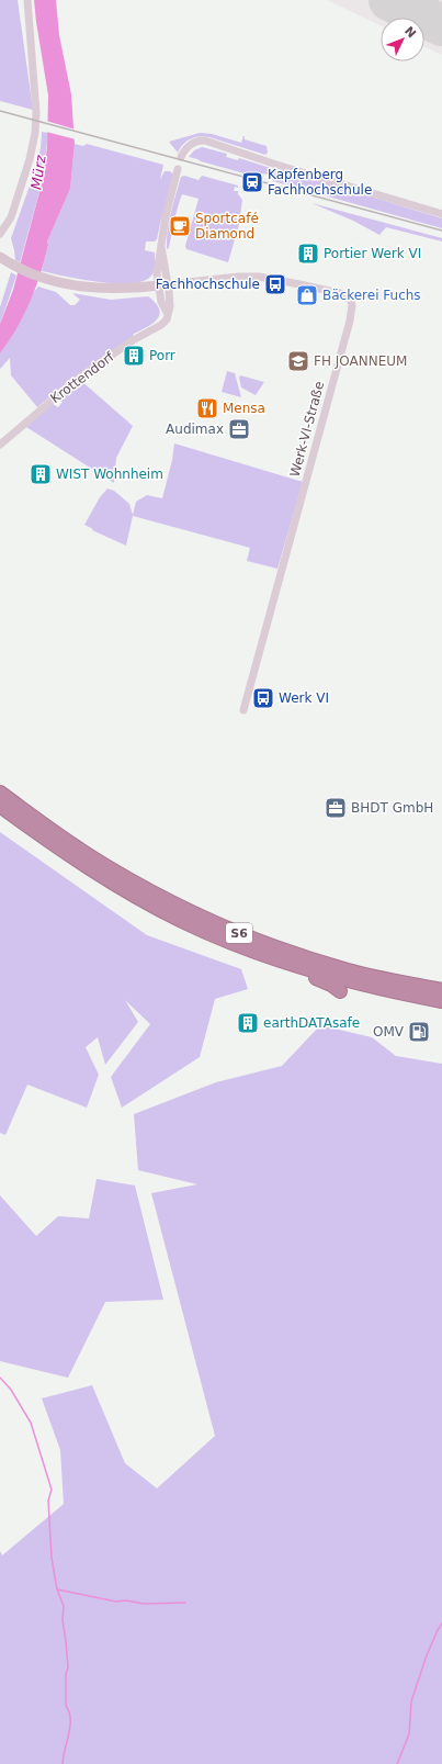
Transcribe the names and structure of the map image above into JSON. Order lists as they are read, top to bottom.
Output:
{
  "streets": {
    "highway": ["S6"],
    "main road": ["Werk-VI-Straße"],
    "street": ["Krottendorf"]
  },
  "crossings": [
    ["Krottendorf", "Werk-VI-Straße"]
  ],
  "water": ["Mürz"],
  "places": {
    "station": ["Kapfenberg Fachhochschule"],
    "cafe": ["Sportcafé Diamond"],
    "building": [
      "Portier Werk VI",
      "Porr",
      "WIST Wohnheim",
      "earthDATAsafe"
    ],
    "bus stop": ["Fachhochschule", "Werk VI"],
    "shop": ["Bäckerei Fuchs"],
    "school or university": ["FH JOANNEUM"],
    "restaurant": ["Mensa"],
    "office": ["Audimax", "BHDT GmbH"],
    "fuel station": ["OMV"]
  },
  "north": "top right"
}
